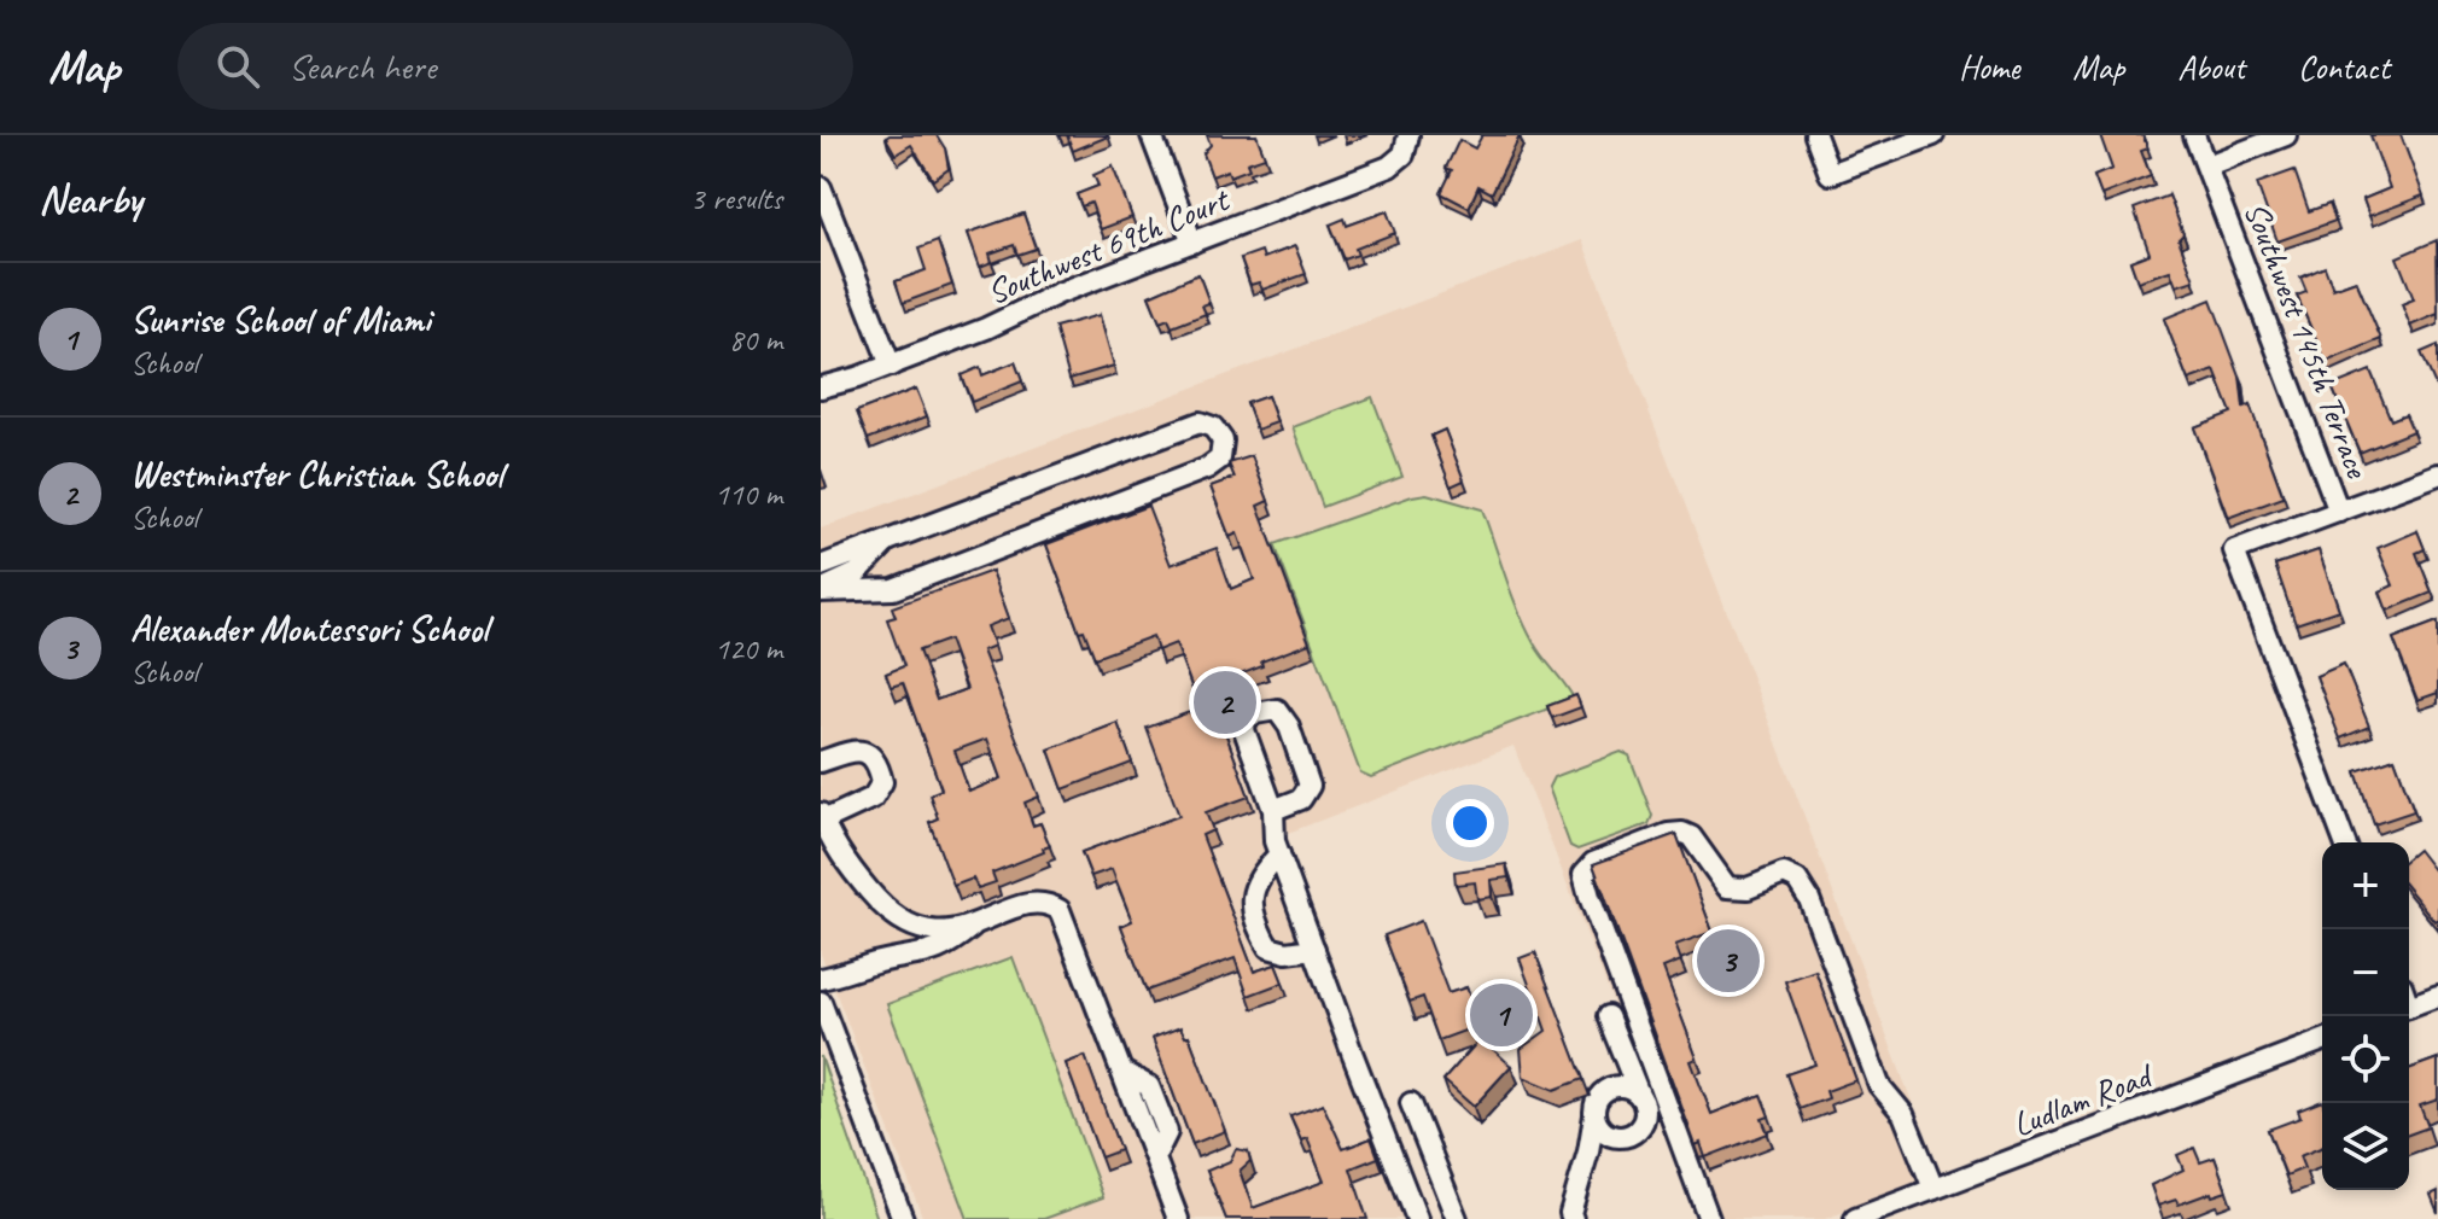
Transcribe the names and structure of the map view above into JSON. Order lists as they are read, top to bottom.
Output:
{
  "streets": {
    "street": ["Southwest 69th Court", "Southwest 145th Terrace", "Ludlam Road"]
  },
  "page": {
    "header": "Map",
    "search": "Search here",
    "nav": [
      "Home",
      "Map",
      "About",
      "Contact"
    ],
    "heading": ["Nearby", "3 results"],
    "list": [
      {
        "mark": "1",
        "name": "Sunrise School of Miami",
        "note": "School",
        "value": "80 m"
      },
      {
        "mark": "2",
        "name": "Westminster Christian School",
        "note": "School",
        "value": "110 m"
      },
      {
        "mark": "3",
        "name": "Alexander Montessori School",
        "note": "School",
        "value": "120 m"
      }
    ],
    "pins": ["2", "3", "1"],
    "map_buttons": ["+", "−"]
  }
}
